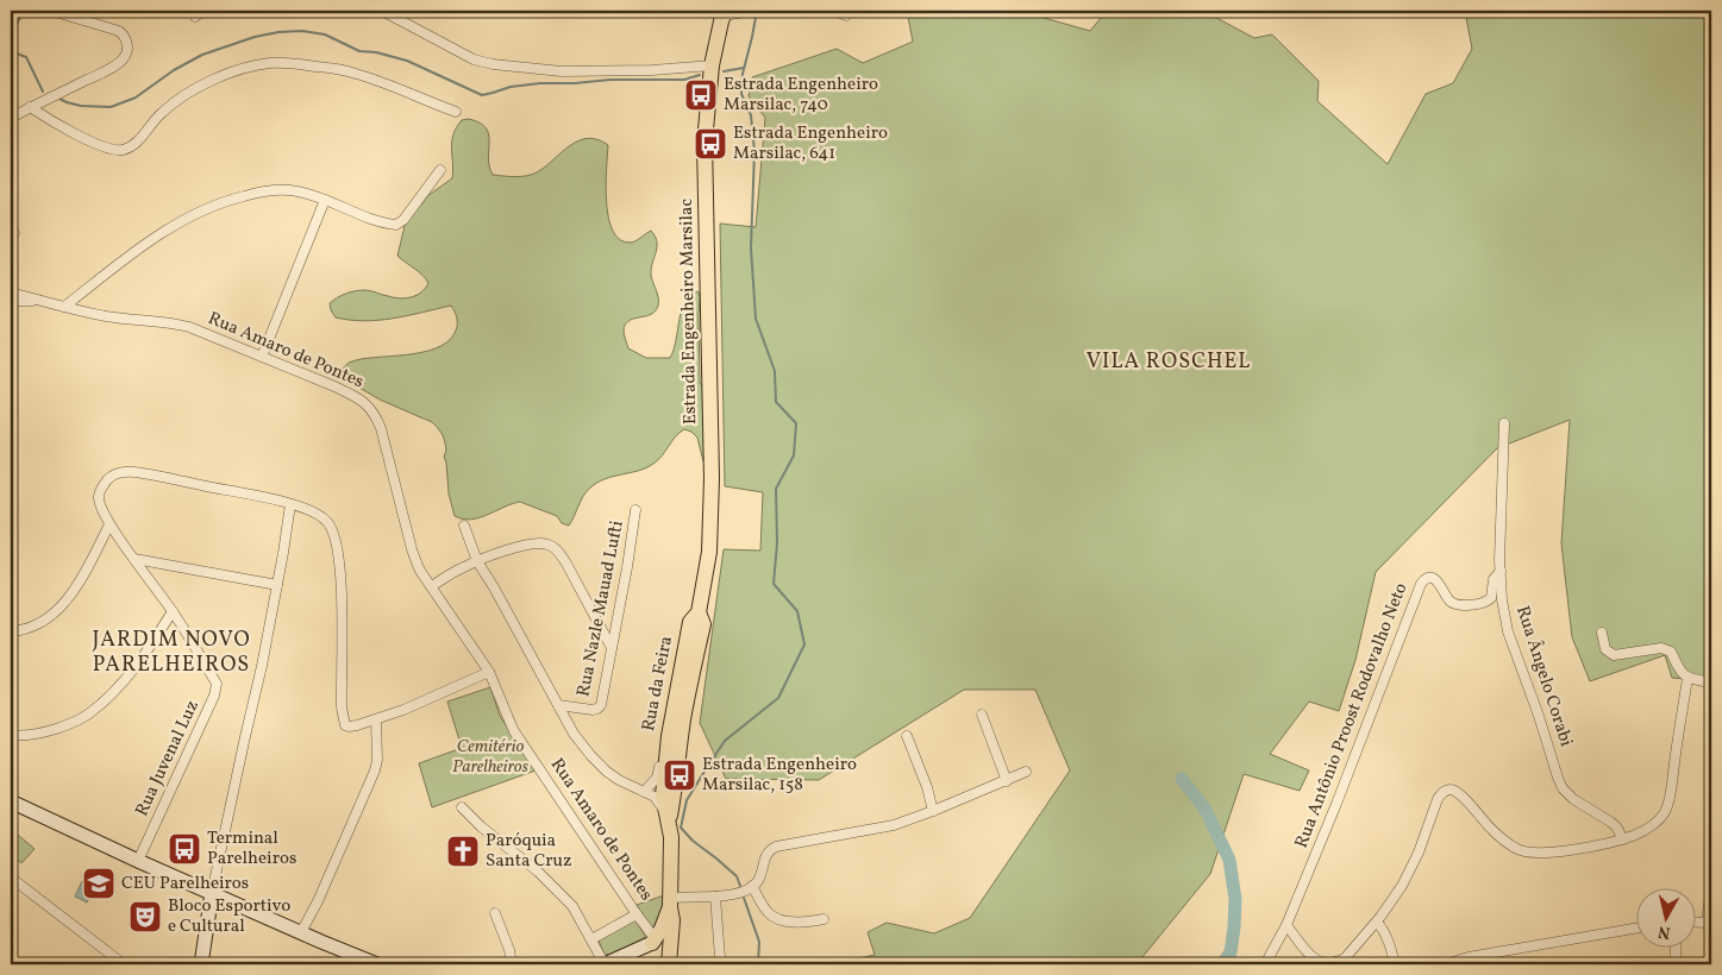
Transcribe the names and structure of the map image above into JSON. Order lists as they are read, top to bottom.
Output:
{
  "streets": {
    "main road": ["Estrada Engenheiro Marsilac"],
    "street": [
      "Rua Amaro de Pontes",
      "Rua Nazle Mauad Lufti",
      "Rua Ângelo Corabi",
      "Rua Antônio Proost Rodovalho Neto",
      "Rua Juvenal Luz"
    ]
  },
  "crossings": [
    ["Estrada Engenheiro Marsilac", "Rua Amaro de Pontes"],
    ["Rua Ângelo Corabi", "Rua Antônio Proost Rodovalho Neto"]
  ],
  "districts": ["VILA ROSCHEL", "JARDIM NOVO PARELHEIROS"],
  "parks": ["Cemitério Parelheiros"],
  "places": {
    "bus stop": [
      "Estrada Engenheiro Marsilac, 740",
      "Estrada Engenheiro Marsilac, 641",
      "Estrada Engenheiro Marsilac, 158",
      "Terminal Parelheiros"
    ],
    "church": ["Paróquia Santa Cruz"],
    "school or university": ["CEU Parelheiros"],
    "theatre": ["Bloco Esportivo e Cultural"]
  },
  "north": "bottom"
}
